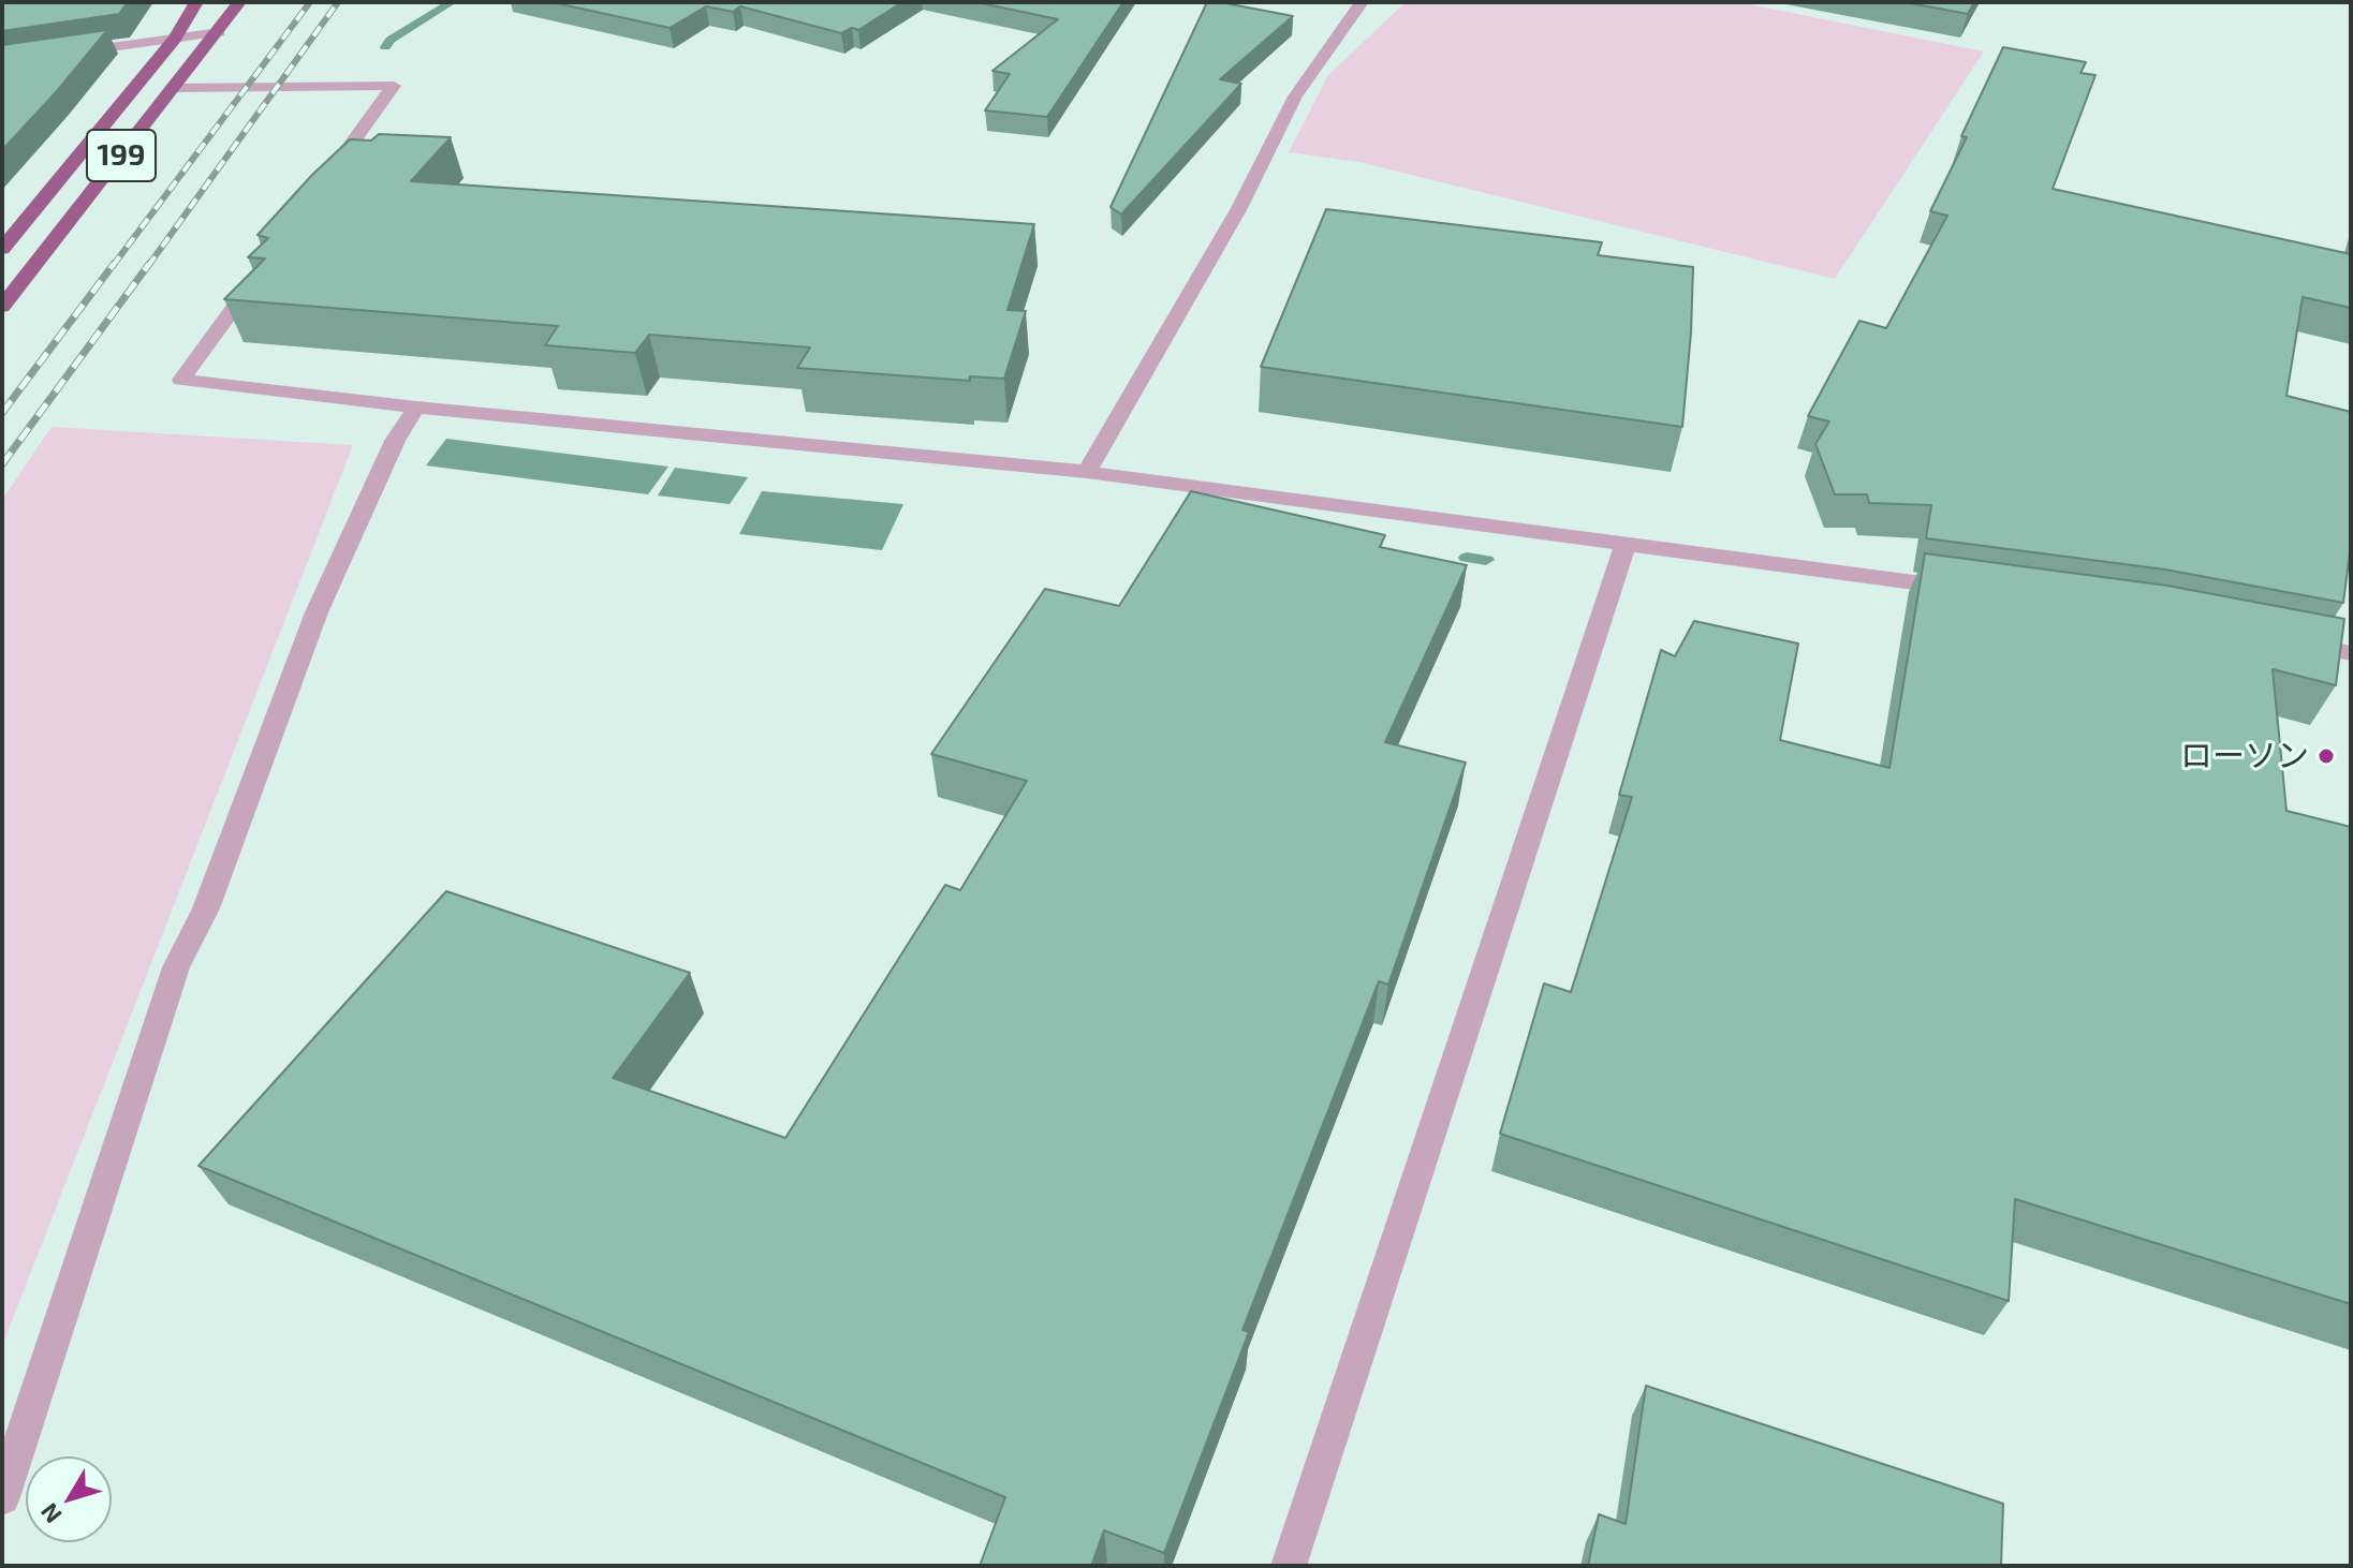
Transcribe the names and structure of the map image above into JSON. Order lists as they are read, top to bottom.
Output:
{
  "streets": {
    "highway": ["199"]
  },
  "places": ["ローソン"],
  "north": "bottom left"
}
